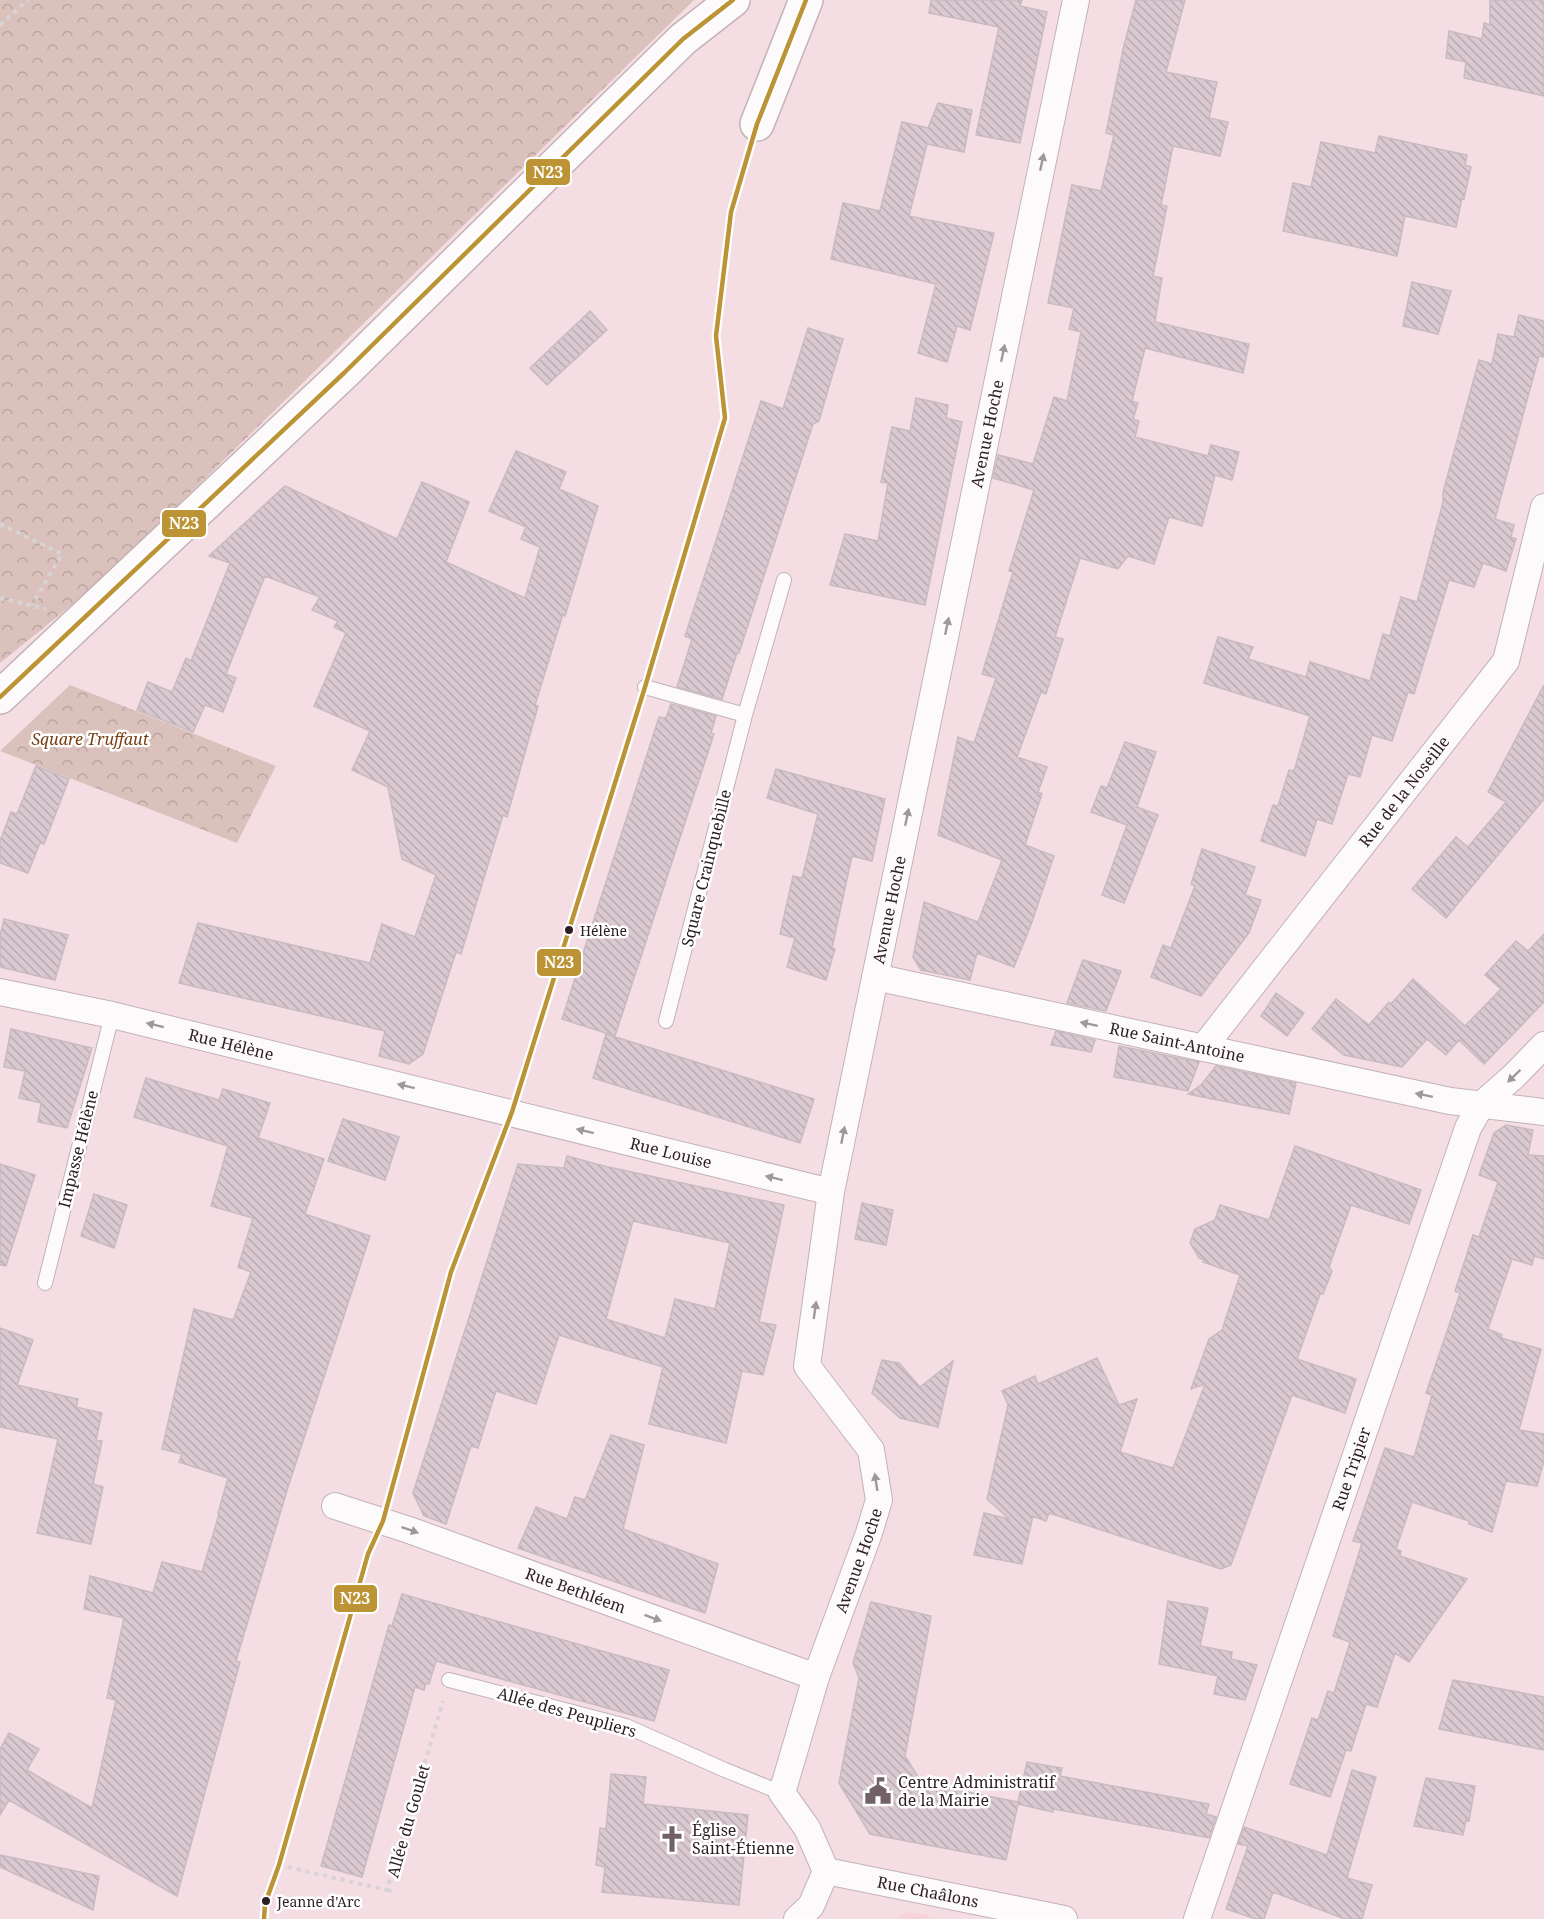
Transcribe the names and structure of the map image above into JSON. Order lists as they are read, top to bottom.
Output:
{
  "streets": {
    "street": [
      "Avenue Hoche",
      "Rue de la Noseille",
      "Rue Saint-Antoine",
      "Rue Hélène",
      "Rue Louise",
      "Rue Tripier",
      "Rue Bethléem",
      "Rue Chaâlons"
    ],
    "lane": ["Square Crainquebille", "Impasse Hélène", "Allée des Peupliers"],
    "path": ["Allée du Goulet"]
  },
  "crossings": [
    ["Avenue Hoche", "Rue Saint-Antoine"],
    ["Avenue Hoche", "Rue Louise"],
    ["Avenue Hoche", "Rue Bethléem"],
    ["Avenue Hoche", "Allée des Peupliers"],
    ["Rue de la Noseille", "Rue Saint-Antoine"],
    ["Rue Saint-Antoine", "Rue Tripier"],
    ["Rue Hélène", "Impasse Hélène"],
    ["Rue Hélène", "Rue Louise"],
    ["Allée des Peupliers", "Allée du Goulet"]
  ],
  "one_way": [
    "Avenue Hoche",
    "Rue Saint-Antoine",
    "Rue Hélène",
    "Rue Louise",
    "Rue Bethléem"
  ],
  "parks": ["Square Truffaut"],
  "places": {
    "other": ["Hélène", "Jeanne d'Arc"],
    "public building": ["Centre Administratif de la Mairie"],
    "church": ["Église Saint-Étienne"]
  },
  "lines": ["transit line N23"]
}
